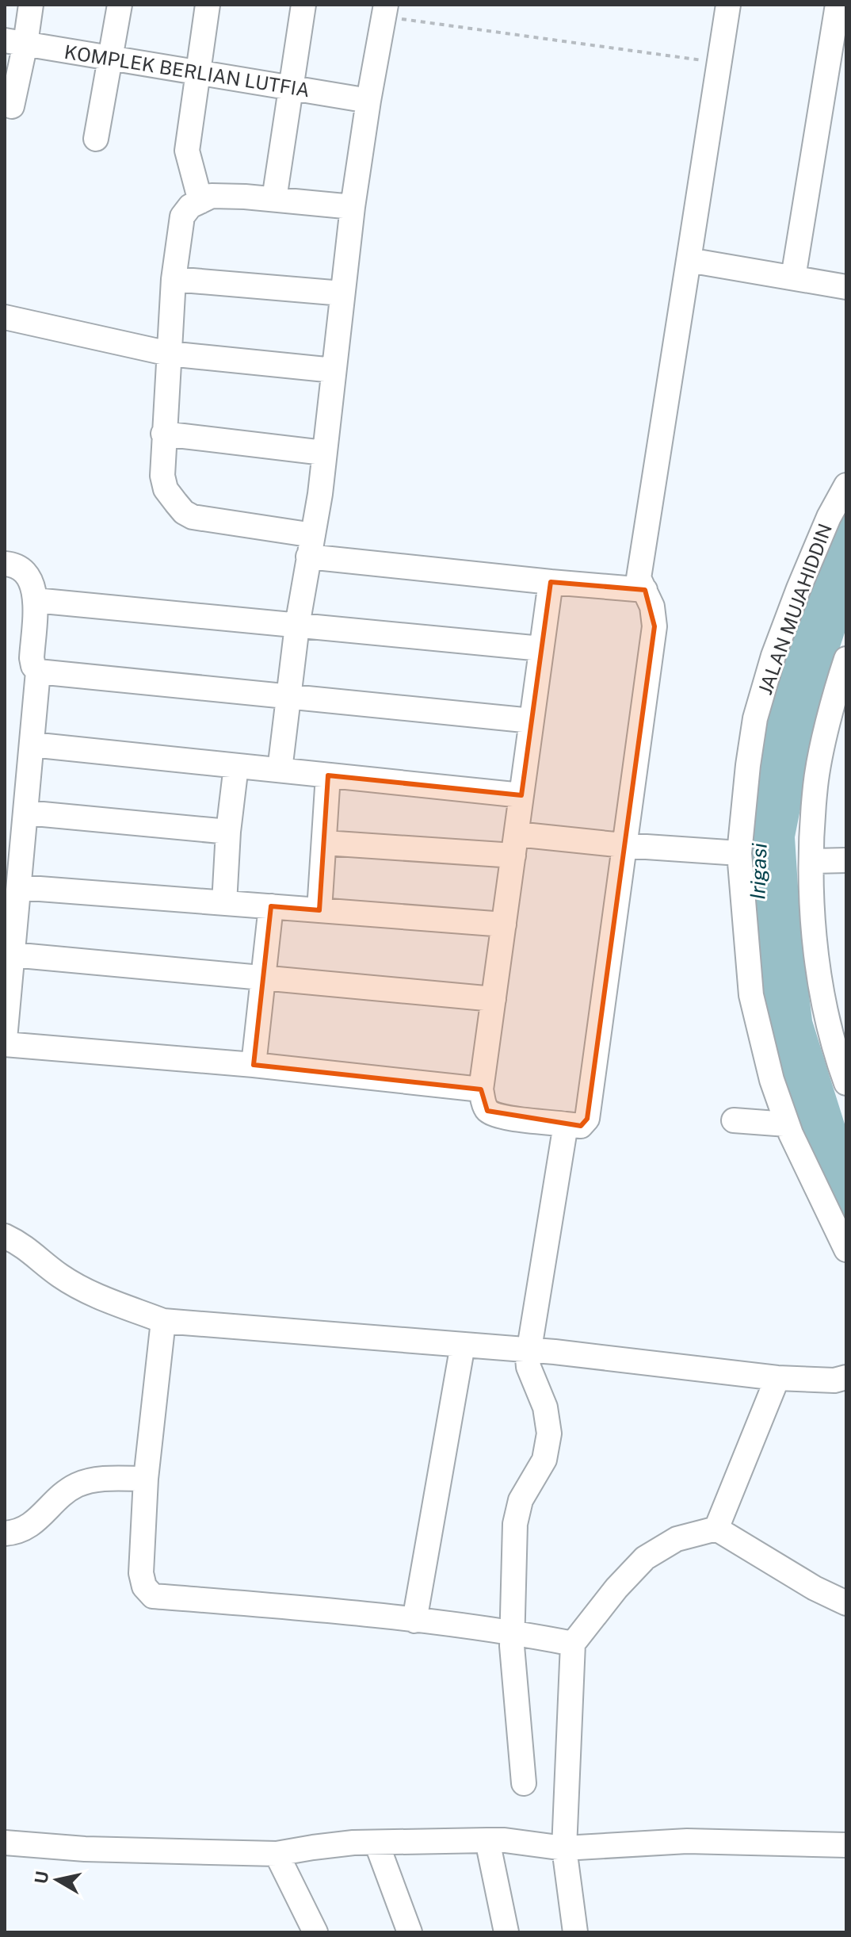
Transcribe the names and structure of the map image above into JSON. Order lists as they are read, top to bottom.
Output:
{
  "streets": {
    "street": ["KOMPLEK BERLIAN LUTFIA", "JALAN MUJAHIDDIN"]
  },
  "water": ["Irigasi"],
  "north": "left"
}
